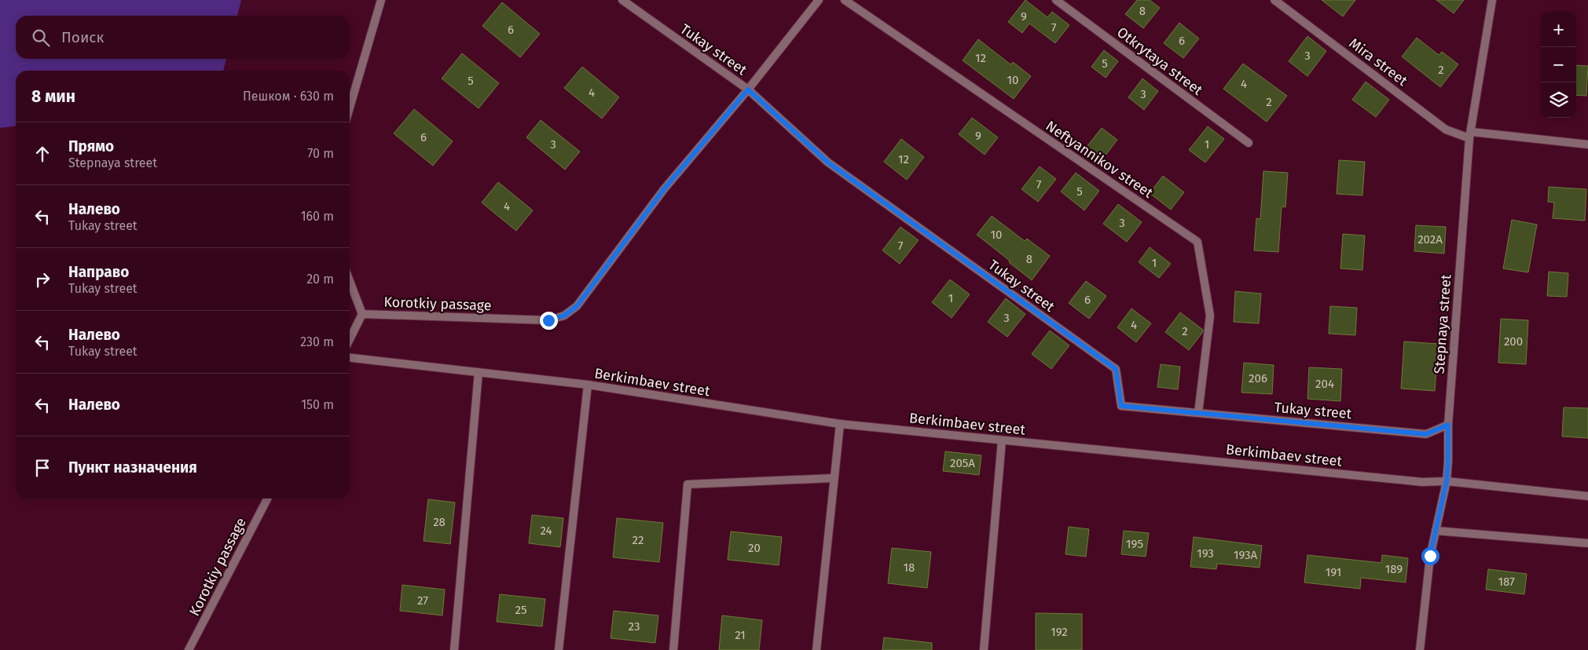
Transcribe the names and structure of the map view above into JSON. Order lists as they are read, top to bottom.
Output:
{
  "streets": {
    "street": [
      "Tukay street",
      "Otkrytaya street",
      "Mira street",
      "Neftyannikov street",
      "Korotkiy passage",
      "Stepnaya street",
      "Berkimbaev street"
    ]
  },
  "crossings": [
    ["Tukay street", "Neftyannikov street"],
    ["Tukay street", "Korotkiy passage"],
    ["Tukay street", "Stepnaya street"],
    ["Mira street", "Stepnaya street"],
    ["Stepnaya street", "Berkimbaev street"]
  ],
  "house_numbers": [
    "8",
    "9",
    "7",
    "6",
    "6",
    "3",
    "12",
    "5",
    "2",
    "10",
    "5",
    "4",
    "4",
    "3",
    "2",
    "9",
    "6",
    "3",
    "1",
    "12",
    "7",
    "5",
    "4",
    "3",
    "10",
    "202А",
    "7",
    "8",
    "1",
    "1",
    "6",
    "3",
    "4",
    "2",
    "200",
    "206",
    "204",
    "205А",
    "28",
    "24",
    "22",
    "195",
    "20",
    "193",
    "193А",
    "18",
    "189",
    "191",
    "187",
    "27",
    "25",
    "23",
    "192",
    "21"
  ],
  "page": {
    "map_buttons": ["+", "−"],
    "search": "Поиск",
    "heading": ["8 мин", "Пешком · 630 m"],
    "list": [
      ["Прямо", "Stepnaya street", "70 m"],
      ["Налево", "Tukay street", "160 m"],
      ["Направо", "Tukay street", "20 m"],
      ["Налево", "Tukay street", "230 m"],
      ["Налево", "150 m"],
      "Пункт назначения"
    ]
  }
}
